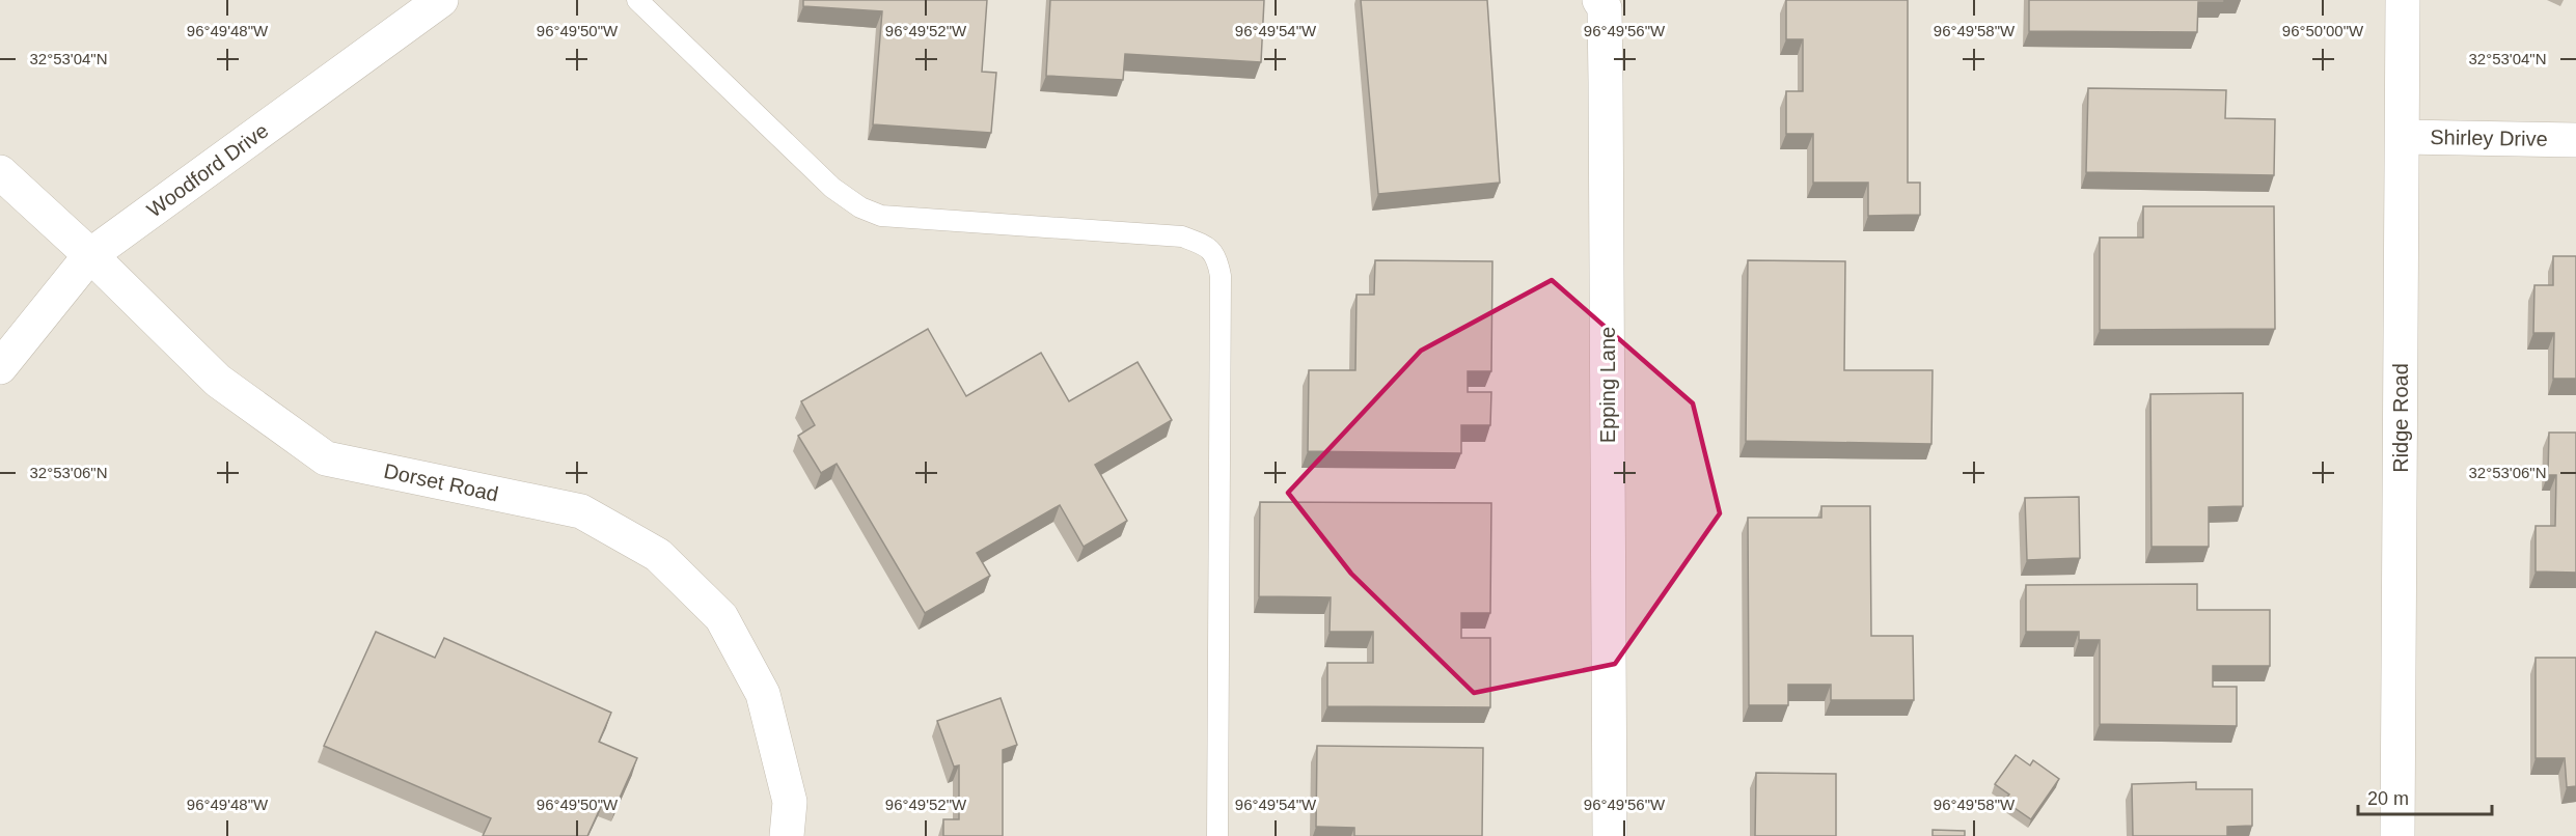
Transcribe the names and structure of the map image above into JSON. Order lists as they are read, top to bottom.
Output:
{
  "streets": {
    "street": [
      "Shirley Drive",
      "Woodford Drive",
      "Epping Lane",
      "Ridge Road",
      "Dorset Road"
    ]
  },
  "crossings": [
    ["Shirley Drive", "Ridge Road"],
    ["Woodford Drive", "Dorset Road"]
  ],
  "scale_bar": "20 m",
  "coordinates": [
    "96°49'48\"W",
    "96°49'50\"W",
    "96°49'52\"W",
    "96°49'54\"W",
    "96°49'56\"W",
    "96°49'58\"W",
    "96°50'00\"W",
    "32°53'04\"N",
    "32°53'06\"N"
  ]
}
